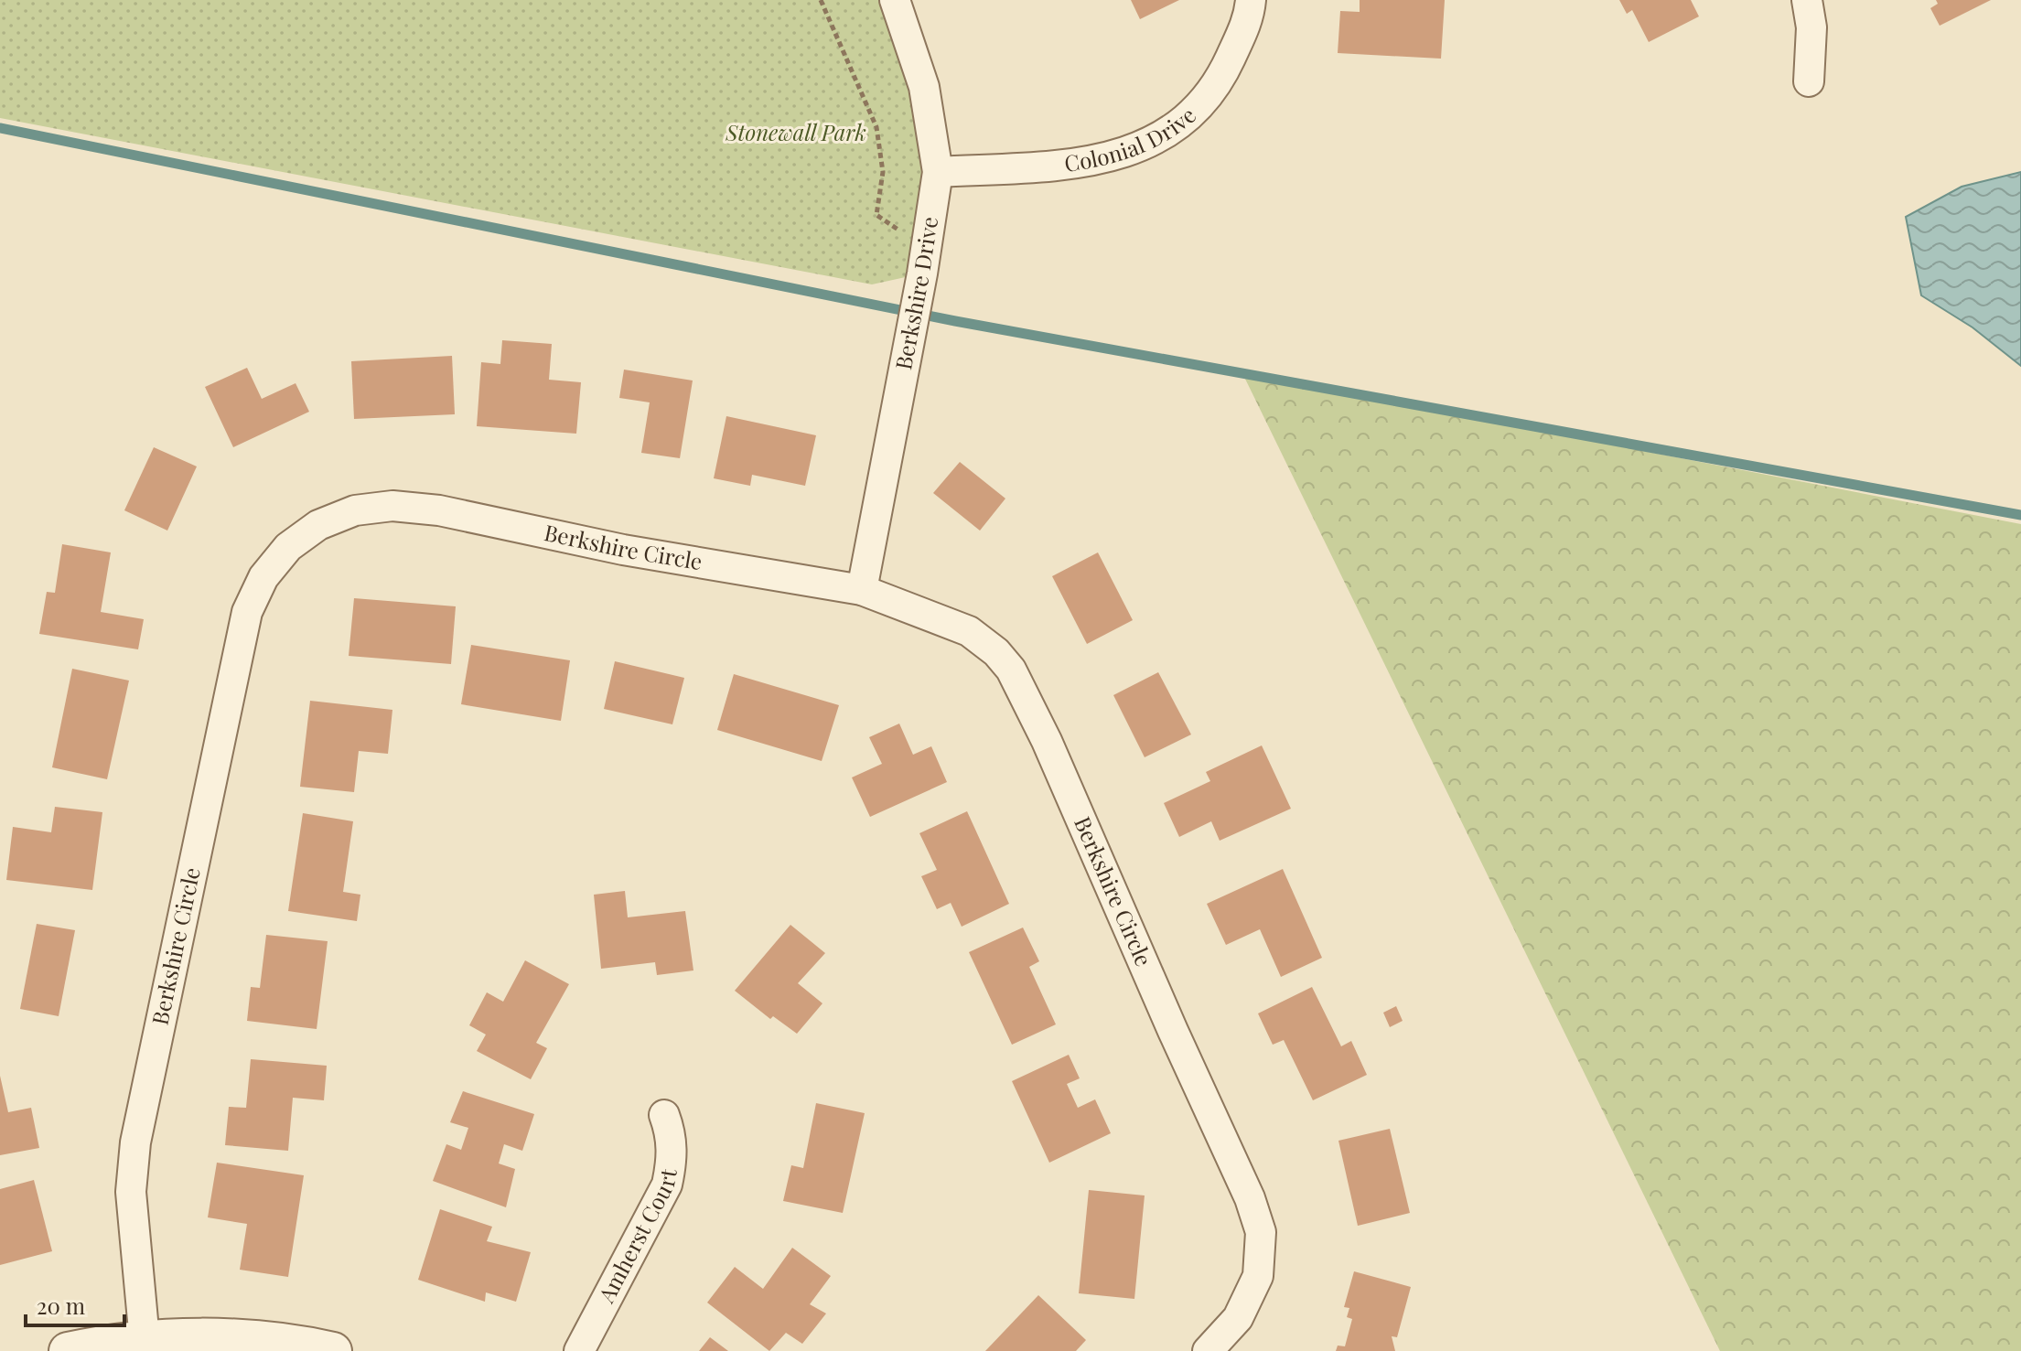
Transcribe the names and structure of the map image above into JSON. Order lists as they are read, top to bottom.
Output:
{
  "streets": {
    "street": [
      "Colonial Drive",
      "Berkshire Drive",
      "Berkshire Circle",
      "Amherst Court"
    ]
  },
  "crossings": [
    ["Colonial Drive", "Berkshire Drive"],
    ["Berkshire Drive", "Berkshire Circle"]
  ],
  "parks": ["Stonewall Park"],
  "scale_bar": "20 m"
}
